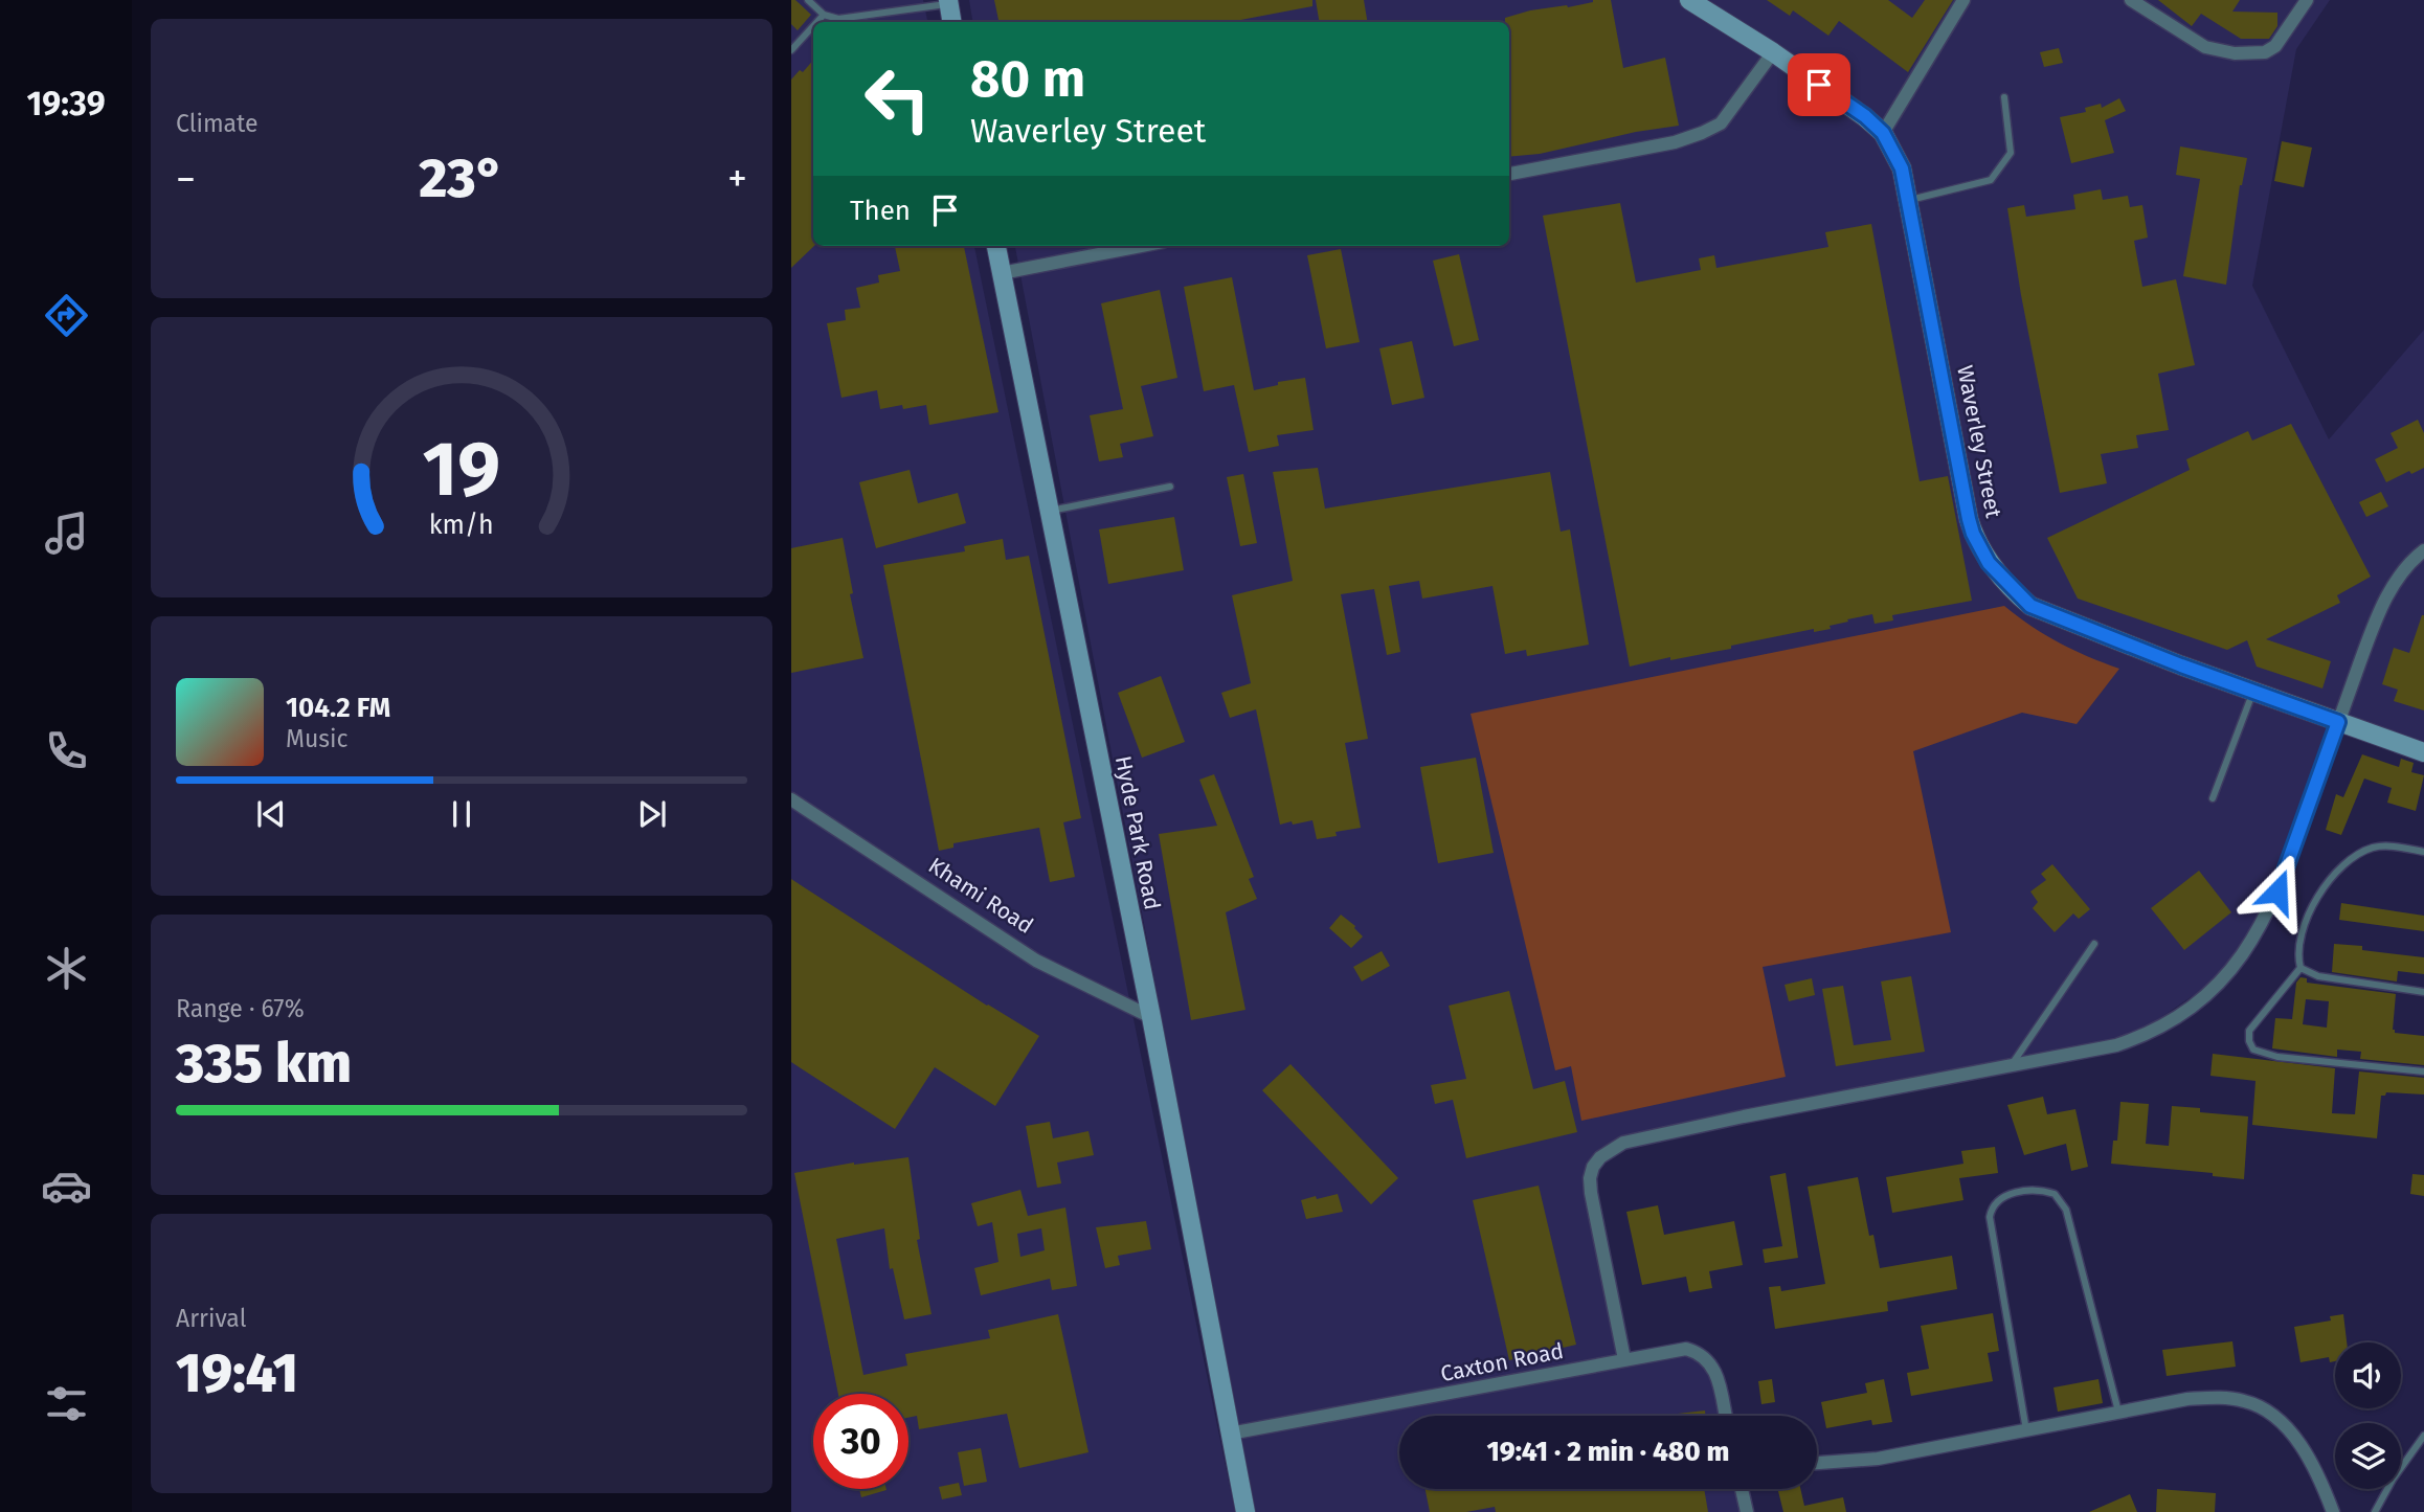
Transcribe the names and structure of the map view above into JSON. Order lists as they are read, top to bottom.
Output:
{
  "streets": {
    "street": [
      "Waverley Street",
      "Hyde Park Road",
      "Khami Road",
      "Caxton Road"
    ]
  },
  "crossings": [
    ["Hyde Park Road", "Khami Road"],
    ["Hyde Park Road", "Caxton Road"]
  ],
  "page": {
    "tabs": "19:39",
    "tile": [
      "Climate",
      ["Range · 67%", "335 km"],
      ["Arrival", "19:41"]
    ],
    "turn": ["80 m", "Waverley Street"],
    "heat": ["−", "23°", "+"],
    "then": "Then",
    "song": ["104.2 FM", "Music"],
    "limit": "30",
    "trip": "19:41 · 2 min · 480 m",
    "gauge": ["19", "km/h"]
  }
}
